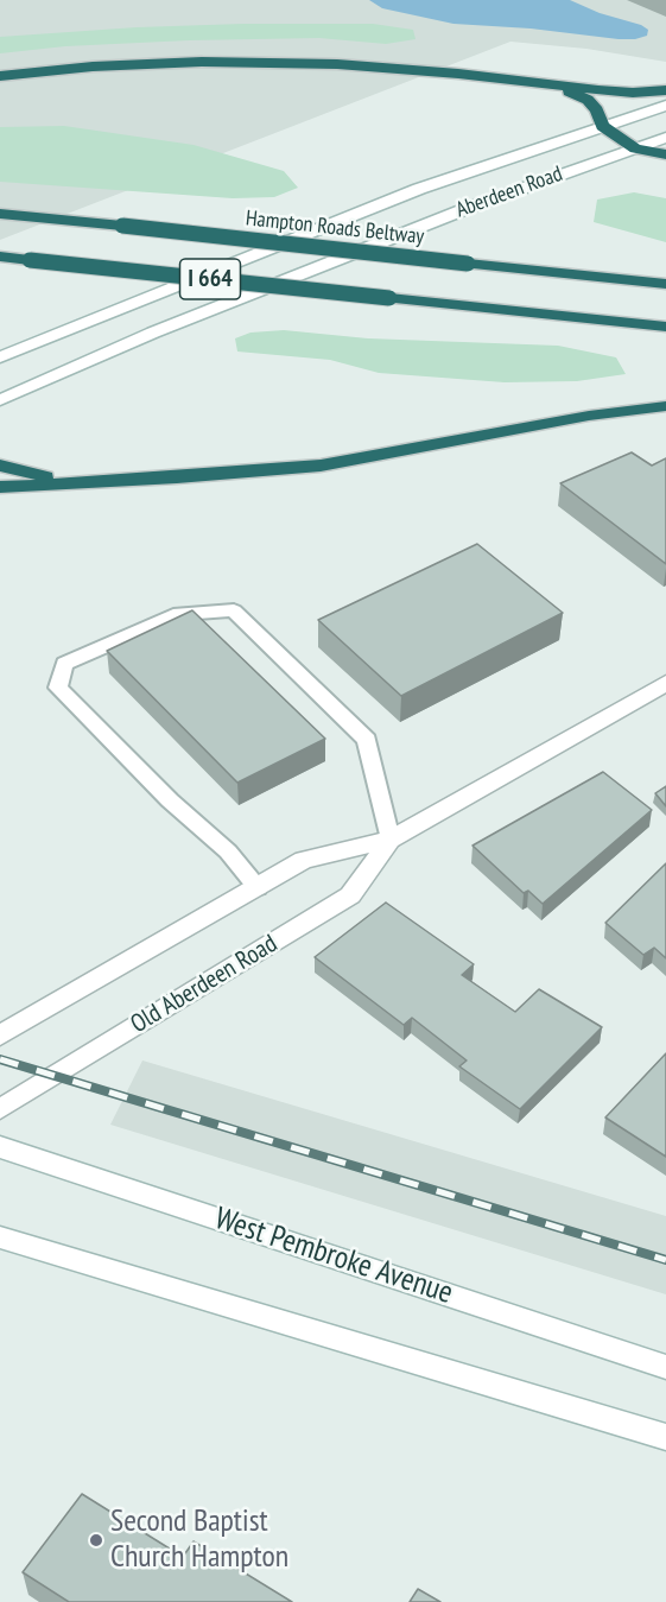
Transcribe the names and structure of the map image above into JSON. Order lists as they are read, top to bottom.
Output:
{
  "streets": {
    "highway": ["Hampton Roads Beltway", "I 664"],
    "main road": ["Aberdeen Road", "Old Aberdeen Road", "West Pembroke Avenue"]
  },
  "places": ["Second Baptist Church Hampton"]
}
